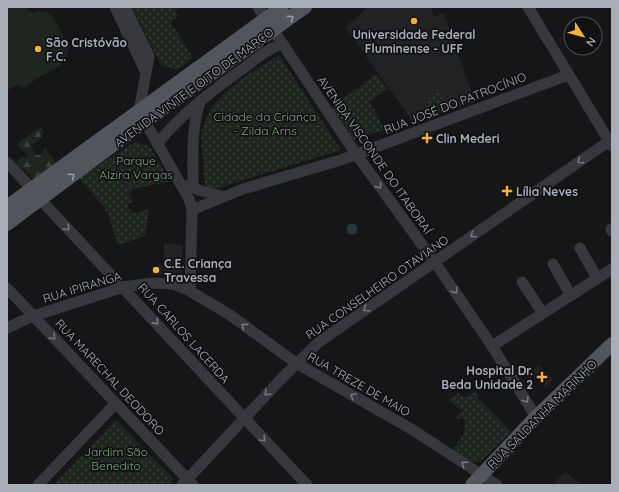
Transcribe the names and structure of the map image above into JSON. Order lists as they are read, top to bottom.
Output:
{
  "streets": {
    "main road": ["AVENIDA VINTE E OITO DE MARÇO", "RUA SALDANHA MARINHO"],
    "street": [
      "RUA JOSÉ DO PATROCÍNIO",
      "AVENIDA VISCONDE DO ITABORAÍ",
      "RUA IPIRANGA",
      "RUA CONSELHEIRO OTAVIANO",
      "RUA CARLOS LACERDA",
      "RUA MARECHAL DEODORO",
      "RUA TREZE DE MAIO"
    ]
  },
  "crossings": [
    ["AVENIDA VINTE E OITO DE MARÇO", "AVENIDA VISCONDE DO ITABORAÍ"],
    ["AVENIDA VINTE E OITO DE MARÇO", "RUA CARLOS LACERDA"],
    ["RUA JOSÉ DO PATROCÍNIO", "AVENIDA VISCONDE DO ITABORAÍ"],
    ["AVENIDA VISCONDE DO ITABORAÍ", "RUA CONSELHEIRO OTAVIANO"],
    ["AVENIDA VISCONDE DO ITABORAÍ", "RUA SALDANHA MARINHO"],
    ["RUA IPIRANGA", "RUA CARLOS LACERDA"],
    ["RUA IPIRANGA", "RUA MARECHAL DEODORO"],
    ["RUA IPIRANGA", "RUA TREZE DE MAIO"],
    ["RUA CONSELHEIRO OTAVIANO", "RUA CARLOS LACERDA"],
    ["RUA CONSELHEIRO OTAVIANO", "RUA MARECHAL DEODORO"],
    ["RUA CONSELHEIRO OTAVIANO", "RUA TREZE DE MAIO"],
    ["RUA TREZE DE MAIO", "RUA SALDANHA MARINHO"]
  ],
  "one_way": [
    "AVENIDA VISCONDE DO ITABORAÍ",
    "RUA CONSELHEIRO OTAVIANO",
    "RUA CARLOS LACERDA",
    "RUA MARECHAL DEODORO",
    "RUA TREZE DE MAIO"
  ],
  "parks": ["Cidade da Criança - Zilda Arns", "Parque Alzira Vargas", "Jardim São Benedito"],
  "places": {
    "other": ["Universidade Federal Fluminense - UFF", "São Cristóvão F.C.", "C.E. Criança Travessa"],
    "health": ["Clin Mederi", "Lília Neves", "Hospital Dr. Beda Unidade 2"]
  },
  "north": "bottom right"
}
